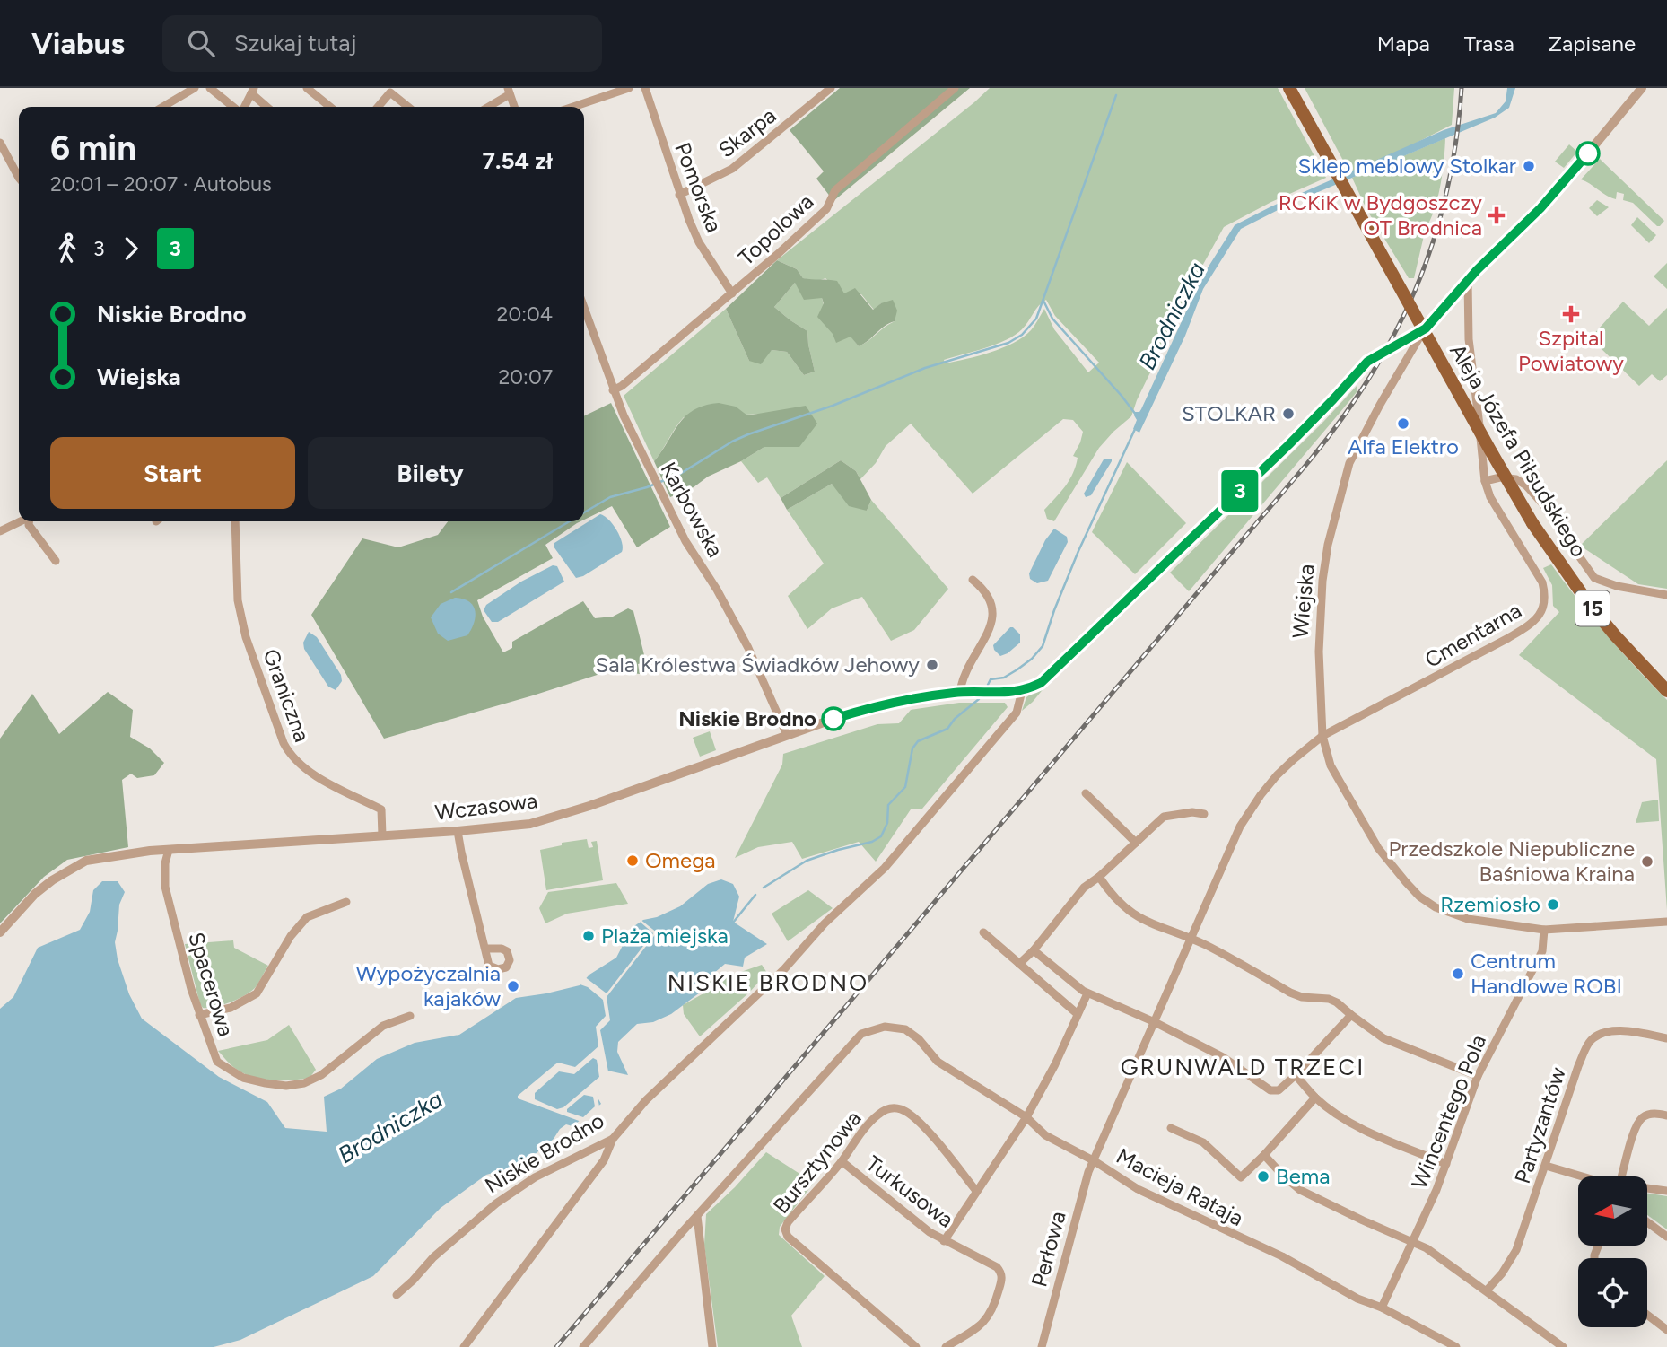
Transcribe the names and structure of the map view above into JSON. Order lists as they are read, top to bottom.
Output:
{
  "streets": {
    "main road": ["Aleja Józefa Piłsudskiego", "15"],
    "street": [
      "Skarpa",
      "Pomorska",
      "Topolowa",
      "Karbowska",
      "Wiejska",
      "Cmentarna",
      "Graniczna",
      "Wczasowa",
      "Spacerowa",
      "Wincentego Pola",
      "Partyzantów",
      "Niskie Brodno",
      "Bursztynowa",
      "Macieja Rataja",
      "Turkusowa",
      "Perłowa"
    ]
  },
  "crossings": [
    ["Skarpa", "Pomorska"],
    ["Pomorska", "Topolowa"],
    ["Topolowa", "Karbowska"],
    ["Karbowska", "Wczasowa"],
    ["Wiejska", "Cmentarna"],
    ["Wiejska", "Wincentego Pola"],
    ["Graniczna", "Wczasowa"],
    ["Wczasowa", "Spacerowa"],
    ["Wczasowa", "Niskie Brodno"],
    ["Wincentego Pola", "Macieja Rataja"],
    ["Bursztynowa", "Turkusowa"],
    ["Macieja Rataja", "Perłowa"]
  ],
  "districts": ["NISKIE BRODNO", "GRUNWALD TRZECI"],
  "water": ["Brodniczka"],
  "places": {
    "other": [
      "Sklep meblowy Stolkar",
      "STOLKAR",
      "Alfa Elektro",
      "Sala Królestwa Świadków Jehowy",
      "Niskie Brodno",
      "Omega",
      "Przedszkole Niepubliczne Baśniowa Kraina",
      "Rzemiosło",
      "Plaża miejska",
      "Centrum Handlowe ROBI",
      "Wypożyczalnia kajaków",
      "Bema"
    ],
    "health": ["RCKiK w Bydgoszczy OT Brodnica", "Szpital Powiatowy"]
  },
  "lines": ["bus line 3"],
  "north": "left",
  "page": {
    "header": "Viabus",
    "search": "Szukaj tutaj",
    "nav": ["Mapa", "Trasa", "Zapisane"],
    "on_map": "3",
    "heading": ["6 min", "20:01 – 20:07 · Autobus", "7.54 zł"],
    "legs": ["3", "3"],
    "list": [
      {
        "name": "Niskie Brodno",
        "value": "20:04"
      },
      {
        "name": "Wiejska",
        "value": "20:07"
      }
    ],
    "buttons": ["Start", "Bilety"]
  }
}
